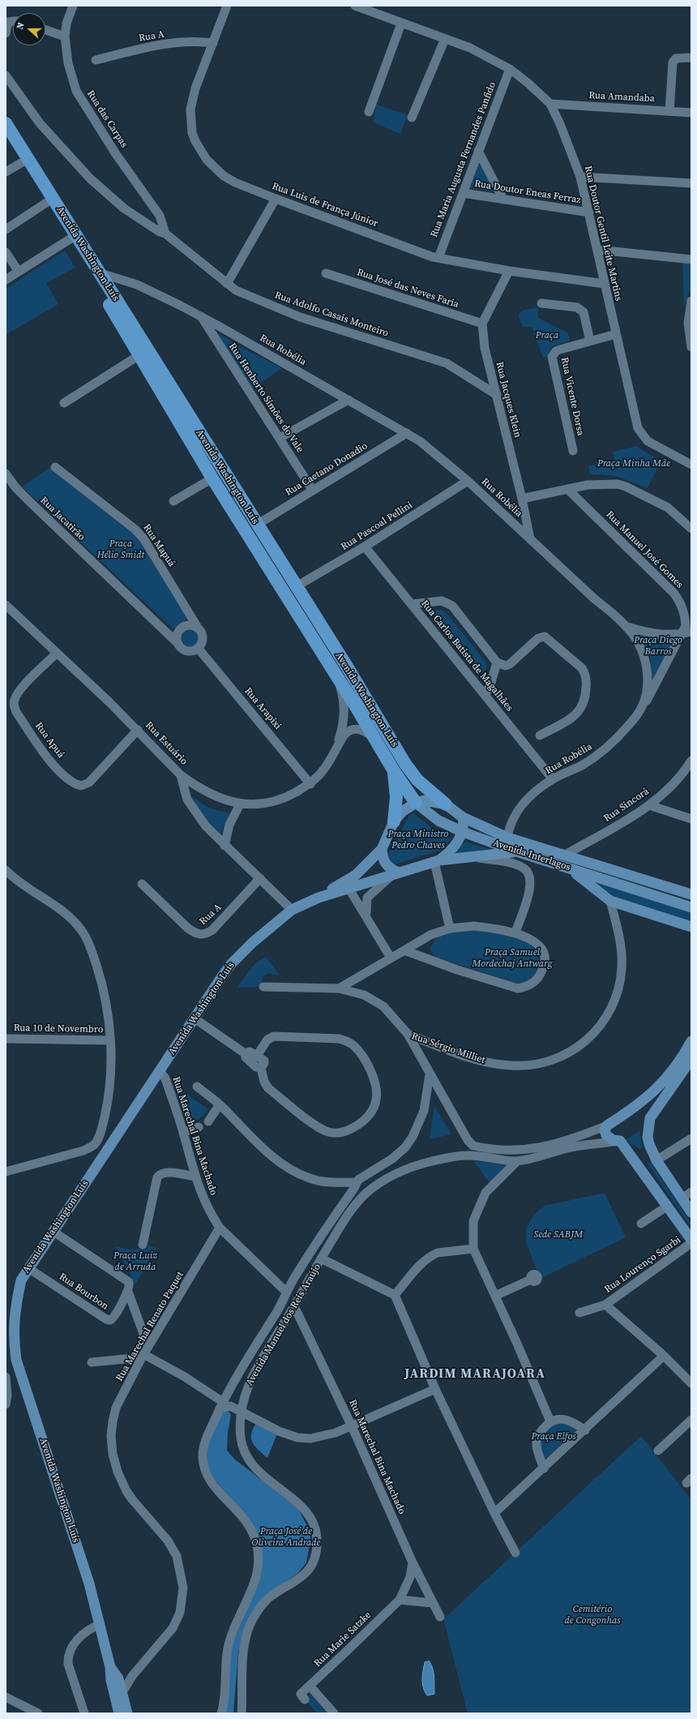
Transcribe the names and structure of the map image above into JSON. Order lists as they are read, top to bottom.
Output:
{
  "streets": {
    "highway": ["Avenida Washington Luís", "Avenida Interlagos"],
    "street": [
      "Rua A",
      "Rua Amandaba",
      "Rua das Carpas",
      "Rua Maria Augusta Fernandes Panfido",
      "Rua Doutor Eneas Ferraz",
      "Rua Luis de França Júnior",
      "Rua Doutor Gentil Leite Martins",
      "Rua José das Neves Faria",
      "Rua Adolfo Casais Monteiro",
      "Rua Robélia",
      "Rua Vicente Dorsa",
      "Rua Henberto Simões do Vale",
      "Rua Jacques Klein",
      "Rua Caetano Donadio",
      "Rua Jacatirão",
      "Rua Pascoal Pellini",
      "Rua Mapuá",
      "Rua Manuel José Gomes",
      "Rua Carlos Batista de Magalhães",
      "Rua Arapixi",
      "Rua Apuá",
      "Rua Estuário",
      "Rua Sincorá",
      "Rua 10 de Novembro",
      "Rua Sérgio Milliet",
      "Rua Marechal Bina Machado",
      "Rua Lourenço Sgarbi",
      "Rua Bourbon",
      "Avenida Manuel dos Reis Araújo",
      "Rua Marechal Renato Paquet",
      "Rua Marie Satzke"
    ]
  },
  "crossings": [
    ["Rua A", "Rua Luis de França Júnior"],
    ["Rua A", "Rua Estuário"],
    ["Rua Amandaba", "Rua Doutor Gentil Leite Martins"],
    ["Rua das Carpas", "Rua Adolfo Casais Monteiro"],
    ["Rua Maria Augusta Fernandes Panfido", "Rua Doutor Eneas Ferraz"],
    ["Rua Maria Augusta Fernandes Panfido", "Rua Luis de França Júnior"],
    ["Rua Maria Augusta Fernandes Panfido", "Rua Doutor Gentil Leite Martins"],
    ["Rua Doutor Eneas Ferraz", "Rua Doutor Gentil Leite Martins"],
    ["Rua Luis de França Júnior", "Rua Doutor Gentil Leite Martins"],
    ["Rua Doutor Gentil Leite Martins", "Rua Vicente Dorsa"],
    ["Avenida Washington Luís", "Rua Robélia"],
    ["Avenida Washington Luís", "Rua Caetano Donadio"],
    ["Avenida Washington Luís", "Rua Pascoal Pellini"],
    ["Avenida Washington Luís", "Rua Estuário"],
    ["Avenida Washington Luís", "Avenida Interlagos"],
    ["Avenida Washington Luís", "Rua Marechal Bina Machado"],
    ["Avenida Washington Luís", "Rua Marechal Renato Paquet"],
    ["Rua José das Neves Faria", "Rua Jacques Klein"],
    ["Rua Adolfo Casais Monteiro", "Rua Jacques Klein"],
    ["Rua Robélia", "Rua Henberto Simões do Vale"],
    ["Rua Robélia", "Rua Jacques Klein"],
    ["Rua Robélia", "Rua Caetano Donadio"],
    ["Rua Robélia", "Rua Pascoal Pellini"],
    ["Rua Robélia", "Rua Manuel José Gomes"],
    ["Rua Robélia", "Rua Carlos Batista de Magalhães"],
    ["Rua Robélia", "Avenida Interlagos"],
    ["Rua Henberto Simões do Vale", "Rua Caetano Donadio"],
    ["Rua Jacatirão", "Rua Mapuá"],
    ["Rua Jacatirão", "Rua Arapixi"],
    ["Rua Pascoal Pellini", "Rua Carlos Batista de Magalhães"],
    ["Rua Mapuá", "Rua Arapixi"],
    ["Rua Apuá", "Rua Estuário"],
    ["Rua Sincorá", "Avenida Interlagos"],
    ["Rua Marechal Bina Machado", "Avenida Manuel dos Reis Araújo"],
    ["Rua Marechal Bina Machado", "Rua Marechal Renato Paquet"],
    ["Rua Marechal Bina Machado", "Rua Marie Satzke"]
  ],
  "districts": ["JARDIM MARAJOARA"],
  "parks": [
    "Praça",
    "Praça Minha Mãe",
    "Praça Hélio Smidt",
    "Praça Diego Barros",
    "Praça Ministro Pedro Chaves",
    "Praça Samuel Mordechaj Antwarg",
    "Sede SABJM",
    "Praça Luiz de Arruda",
    "Praça Elfos",
    "Praça José de Oliveira Andrade",
    "Cemitério de Congonhas"
  ],
  "north": "left"
}
